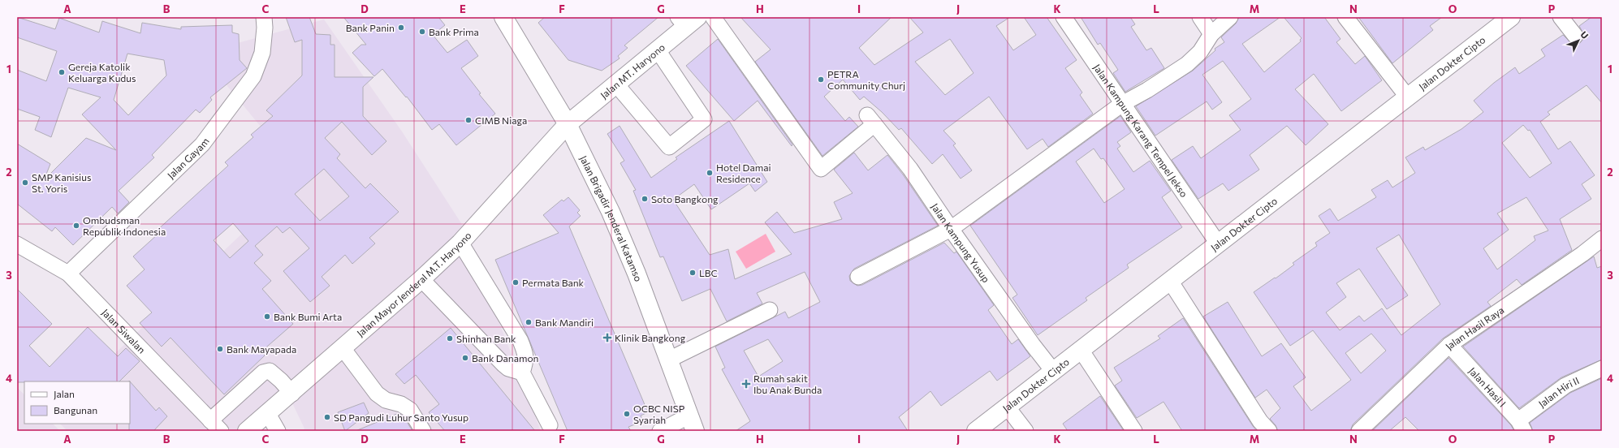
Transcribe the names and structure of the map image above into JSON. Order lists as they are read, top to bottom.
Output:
{
  "streets": {
    "main road": [
      "Jalan Dokter Cipto",
      "Jalan MT. Haryono",
      "Jalan Brigadir Jenderal Katamso",
      "Jalan Mayor Jenderal M.T. Haryono"
    ],
    "street": [
      "Jalan Kampung Karang Tempel Jekso",
      "Jalan Gayam",
      "Jalan Kampung Yusup",
      "Jalan Hasil Raya",
      "Jalan Siwalan",
      "Jalan Hasil I",
      "Jalan Hiri II"
    ]
  },
  "crossings": [
    ["Jalan Dokter Cipto", "Jalan Kampung Karang Tempel Jekso"],
    ["Jalan Dokter Cipto", "Jalan Kampung Yusup"],
    ["Jalan MT. Haryono", "Jalan Brigadir Jenderal Katamso"],
    ["Jalan MT. Haryono", "Jalan Mayor Jenderal M.T. Haryono"],
    ["Jalan Gayam", "Jalan Siwalan"],
    ["Jalan Brigadir Jenderal Katamso", "Jalan Mayor Jenderal M.T. Haryono"],
    ["Jalan Hasil Raya", "Jalan Hasil I"],
    ["Jalan Hasil I", "Jalan Hiri II"]
  ],
  "places": {
    "other": [
      "Bank Panin",
      "Bank Prima",
      "Gereja Katolik Keluarga Kudus",
      "PETRA Community Churj",
      "CIMB Niaga",
      "Hotel Damai Residence",
      "SMP Kanisius St. Yoris",
      "Soto Bangkong",
      "Ombudsman Republik Indonesia",
      "LBC",
      "Permata Bank",
      "Bank Bumi Arta",
      "Bank Mandiri",
      "Shinhan Bank",
      "Bank Mayapada",
      "Bank Danamon",
      "OCBC NISP Syariah",
      "SD Pangudi Luhur Santo Yusup"
    ],
    "health": ["Klinik Bangkong", "Rumah sakit Ibu Anak Bunda"]
  },
  "legend": ["Jalan", "Bangunan"],
  "north": "top right",
  "grid": {
    "columns": [
      "A",
      "B",
      "C",
      "D",
      "E",
      "F",
      "G",
      "H",
      "I",
      "J",
      "K",
      "L",
      "M",
      "N",
      "O",
      "P"
    ],
    "rows": [
      "1",
      "2",
      "3",
      "4"
    ]
  }
}
